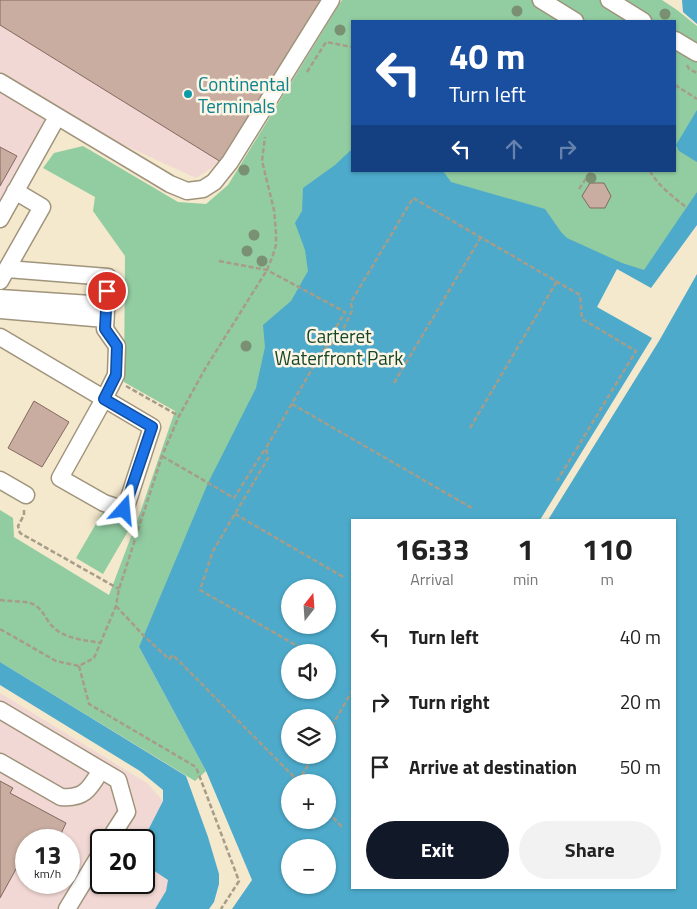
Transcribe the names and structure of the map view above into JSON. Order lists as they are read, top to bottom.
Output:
{
  "parks": ["Carteret Waterfront Park"],
  "places": ["Continental Terminals"],
  "north": "top",
  "page": {
    "turn": ["40 m", "Turn left"],
    "eta": [
      "16:33",
      "Arrival",
      "1",
      "min",
      "110",
      "m"
    ],
    "map_buttons": ["+", "−"],
    "list": [
      {
        "name": "Turn left",
        "value": "40 m"
      },
      {
        "name": "Turn right",
        "value": "20 m"
      },
      {
        "name": "Arrive at destination",
        "value": "50 m"
      }
    ],
    "buttons": ["Exit", "Share"],
    "speed": "13 km/h",
    "limit": "20"
  }
}
